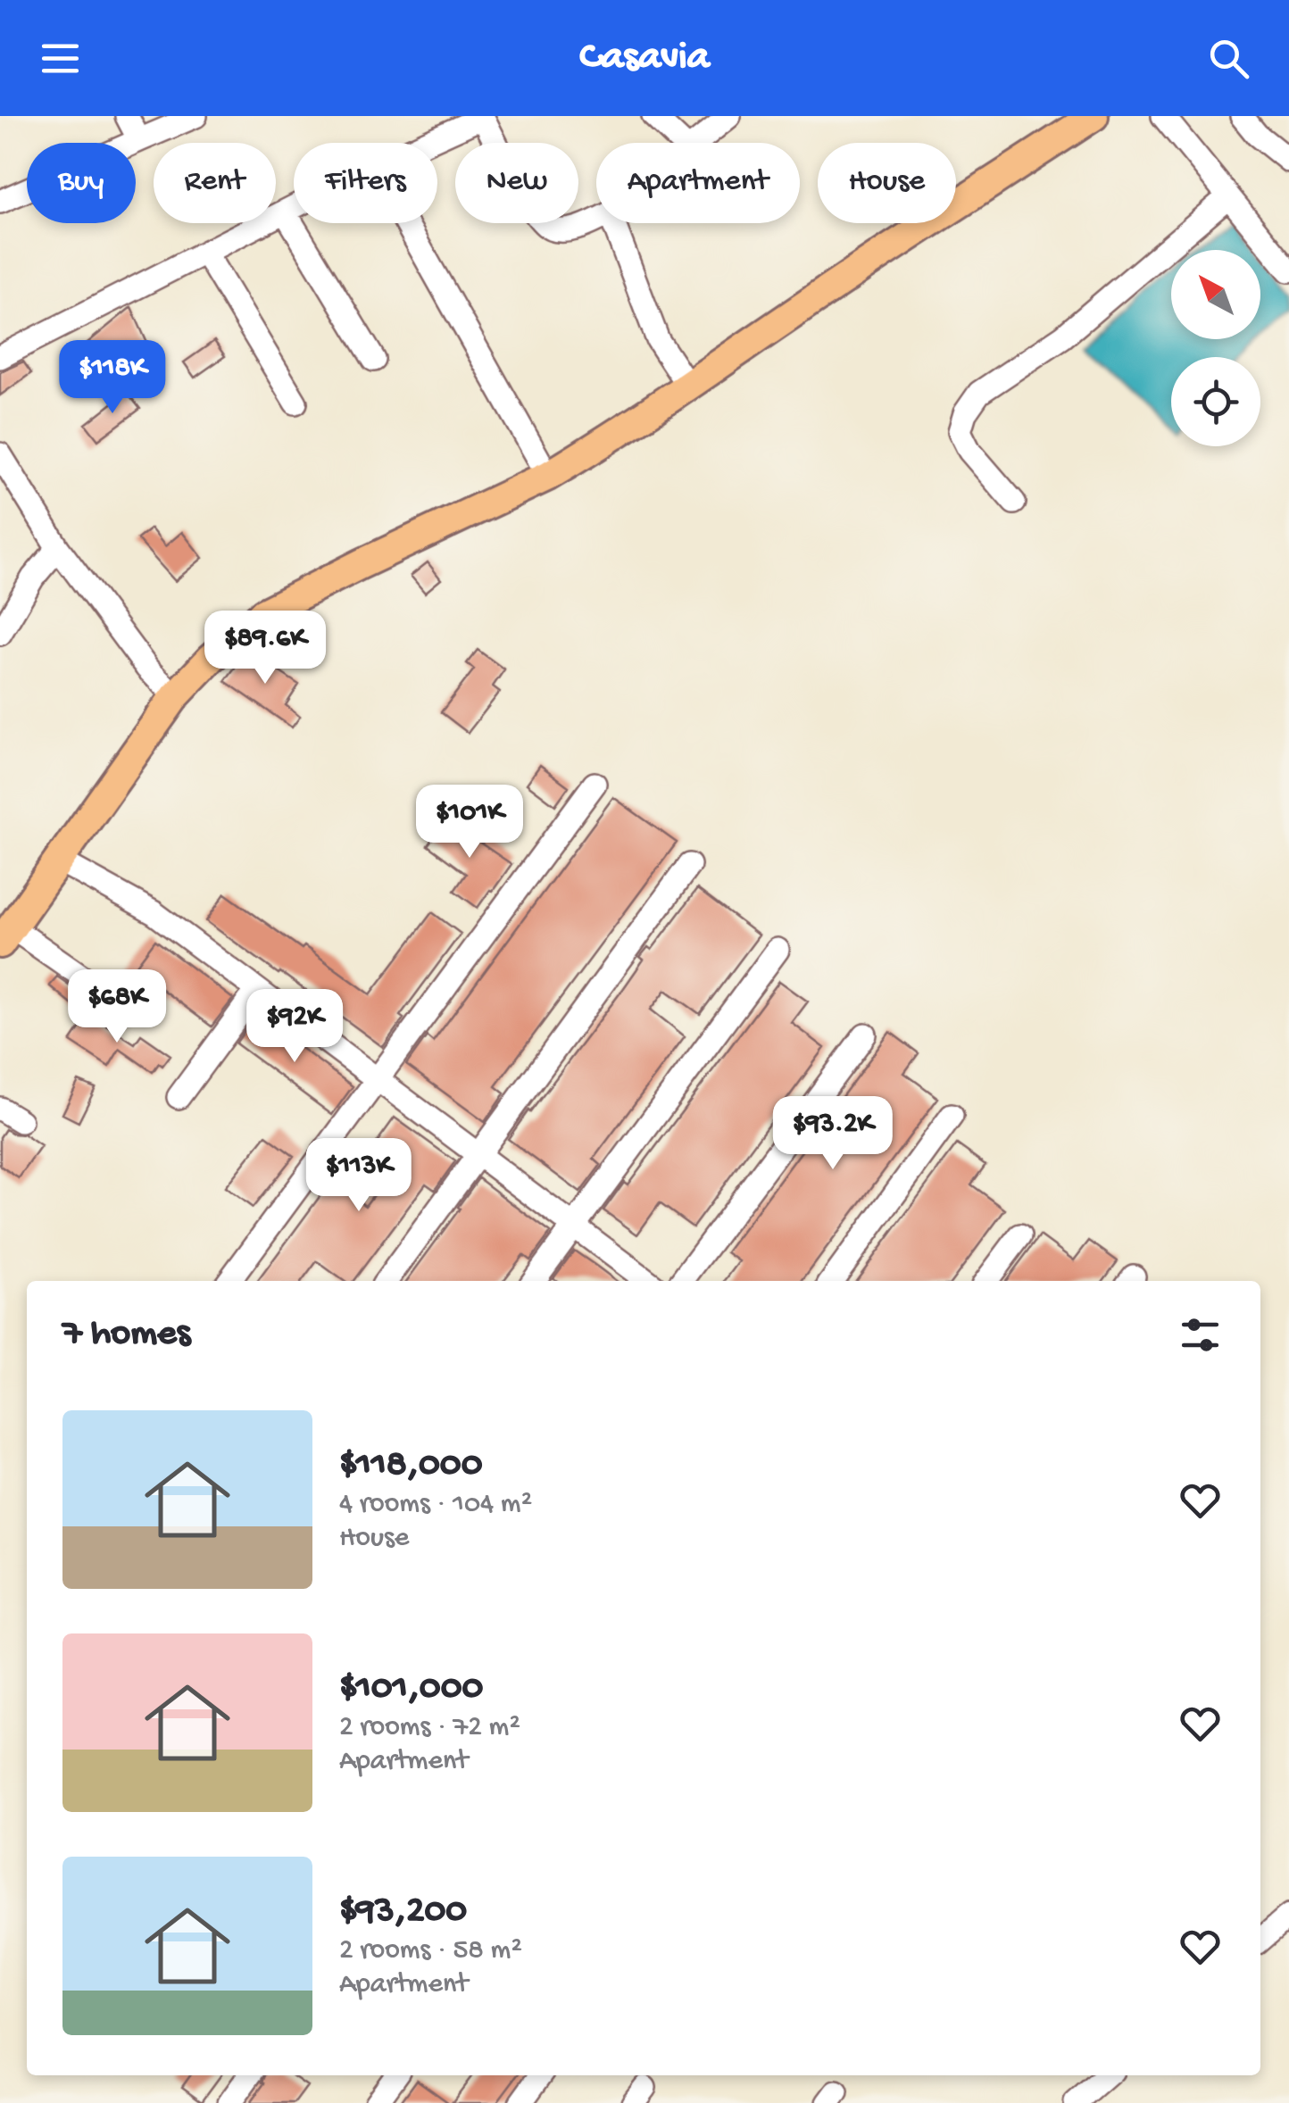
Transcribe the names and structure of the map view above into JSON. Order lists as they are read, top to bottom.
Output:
{
  "north": "top left",
  "page": {
    "header": "Casavia",
    "chip": [
      "Buy",
      "Rent",
      "Filters",
      "New",
      "Apartment",
      "House"
    ],
    "price": [
      "$118K",
      "$89.6K",
      "$101K",
      "$68K",
      "$92K",
      "$93.2K",
      "$113K"
    ],
    "heading": "7 homes",
    "list": [
      {
        "name": "$118,000",
        "note": "4 rooms · 104 m² · House"
      },
      {
        "name": "$101,000",
        "note": "2 rooms · 72 m² · Apartment"
      },
      {
        "name": "$93,200",
        "note": "2 rooms · 58 m² · Apartment"
      }
    ]
  }
}
